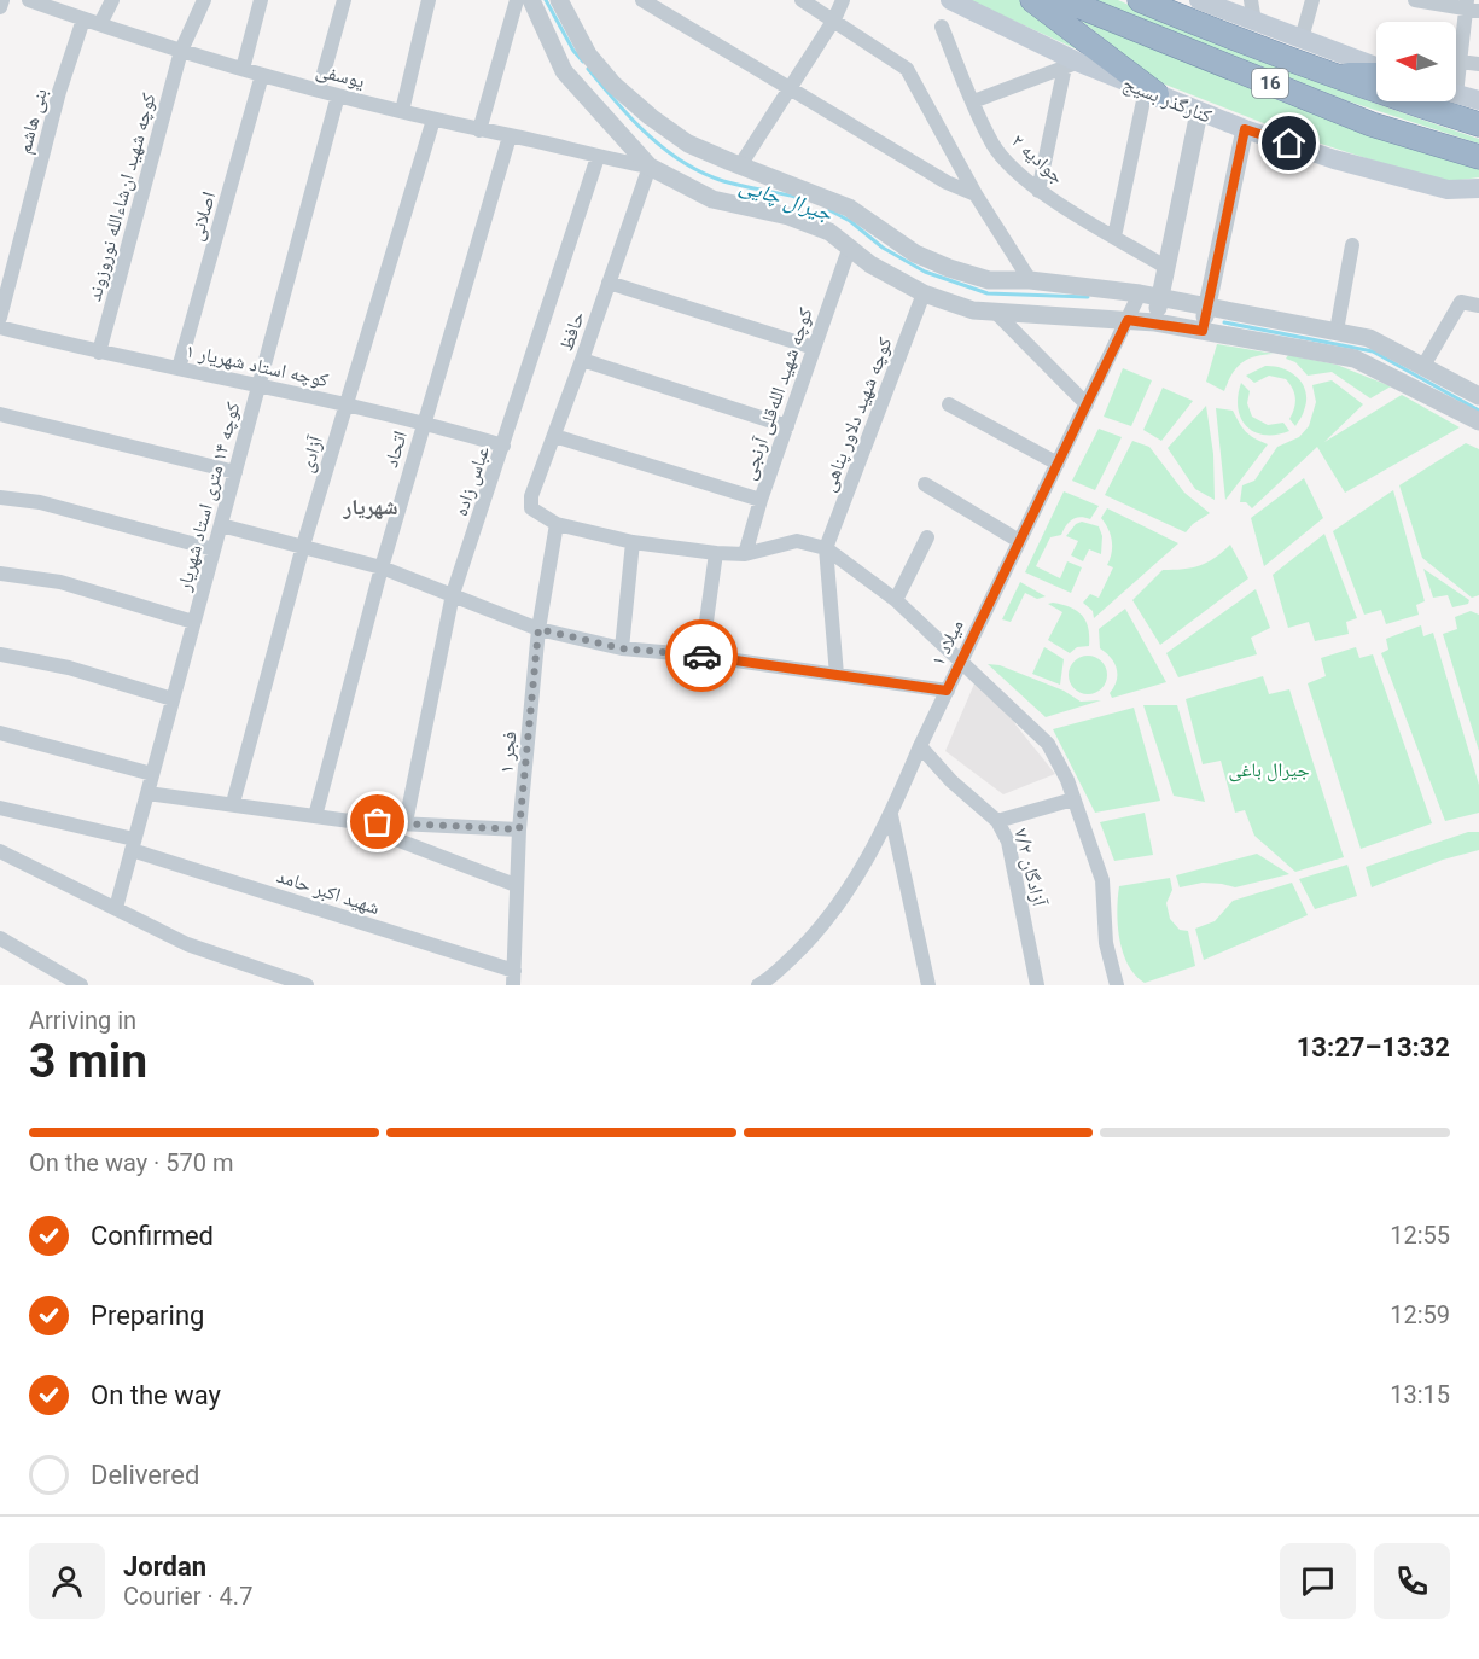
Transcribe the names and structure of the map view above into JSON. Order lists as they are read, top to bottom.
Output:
{
  "streets": {
    "highway": ["16"],
    "main road": ["کنارگذر بسیج"],
    "street": [
      "یوسفی",
      "بنی هاشم",
      "جوادیه ۲",
      "کوچه شهید ان‌شاءالله نوروزوند",
      "اصلانی",
      "حافظ",
      "کوچه استاد شهریار ۱",
      "کوچه شهید الله‌قلی آرنجی",
      "کوچه شهید دلاور پناهی",
      "اتحاد",
      "آزادی",
      "عباس زاده",
      "کوچه ۱۴ متری استاد شهریار",
      "میلاد ۱",
      "فجر ۱",
      "آزادگان ۷/۲",
      "شهید اکبر حامد"
    ]
  },
  "crossings": [
    ["یوسفی", "بنی هاشم"],
    ["یوسفی", "کوچه شهید ان‌شاءالله نوروزوند"],
    ["یوسفی", "اصلانی"],
    ["یوسفی", "حافظ"],
    ["یوسفی", "اتحاد"],
    ["یوسفی", "آزادی"],
    ["یوسفی", "عباس زاده"],
    ["یوسفی", "کوچه ۱۴ متری استاد شهریار"],
    ["کوچه شهید ان‌شاءالله نوروزوند", "کوچه استاد شهریار ۱"],
    ["اصلانی", "کوچه استاد شهریار ۱"],
    ["حافظ", "فجر ۱"],
    ["کوچه استاد شهریار ۱", "اتحاد"],
    ["کوچه استاد شهریار ۱", "آزادی"],
    ["کوچه استاد شهریار ۱", "عباس زاده"],
    ["کوچه استاد شهریار ۱", "کوچه ۱۴ متری استاد شهریار"],
    ["کوچه ۱۴ متری استاد شهریار", "شهید اکبر حامد"],
    ["میلاد ۱", "آزادگان ۷/۲"],
    ["فجر ۱", "شهید اکبر حامد"]
  ],
  "districts": ["شهریار"],
  "water": ["جیرال چایی"],
  "parks": ["جیرال باغی"],
  "north": "left",
  "page": {
    "heading": ["3 min", "Arriving in", "13:27–13:32"],
    "panel": ["Jordan", "Courier · 4.7"],
    "bar": "On the way · 570 m",
    "list": [
      ["Confirmed", "12:55"],
      ["Preparing", "12:59"],
      ["On the way", "13:15"],
      "Delivered"
    ]
  }
}
